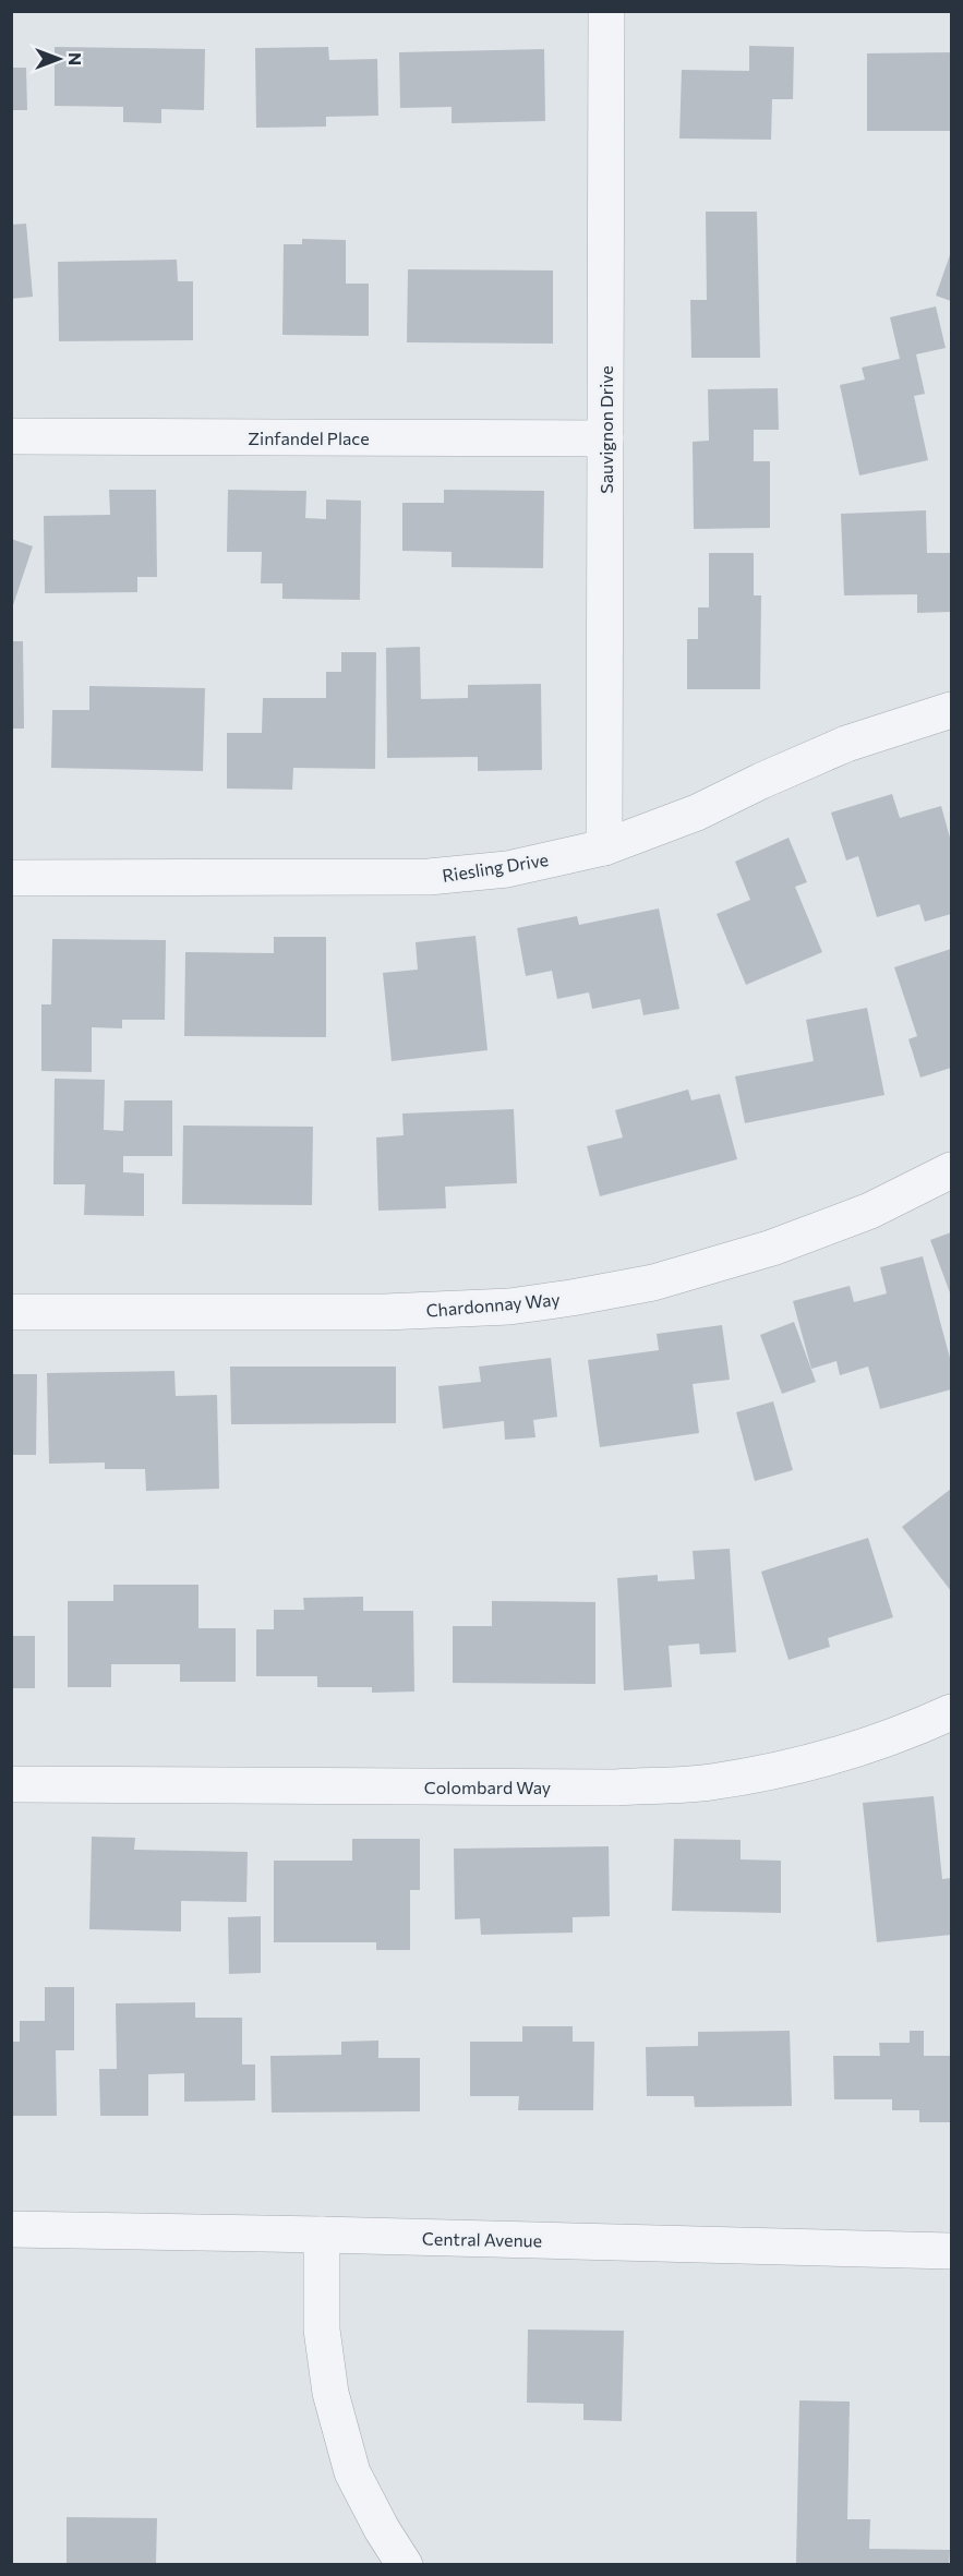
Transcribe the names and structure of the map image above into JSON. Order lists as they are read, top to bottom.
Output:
{
  "streets": {
    "street": [
      "Sauvignon Drive",
      "Zinfandel Place",
      "Riesling Drive",
      "Chardonnay Way",
      "Colombard Way",
      "Central Avenue"
    ]
  },
  "crossings": [
    ["Sauvignon Drive", "Zinfandel Place"],
    ["Sauvignon Drive", "Riesling Drive"]
  ],
  "north": "right"
}
